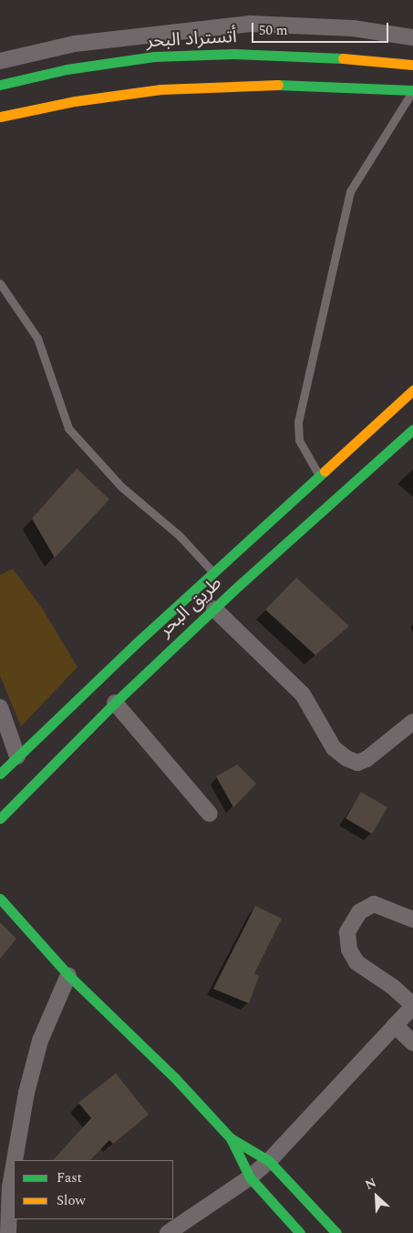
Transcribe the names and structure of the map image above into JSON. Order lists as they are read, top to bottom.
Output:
{
  "streets": {
    "main road": ["أتستراد البحر", "طريق البحر"]
  },
  "legend": ["Fast", "Slow"],
  "scale_bar": "50 m",
  "north": "top left"
}
